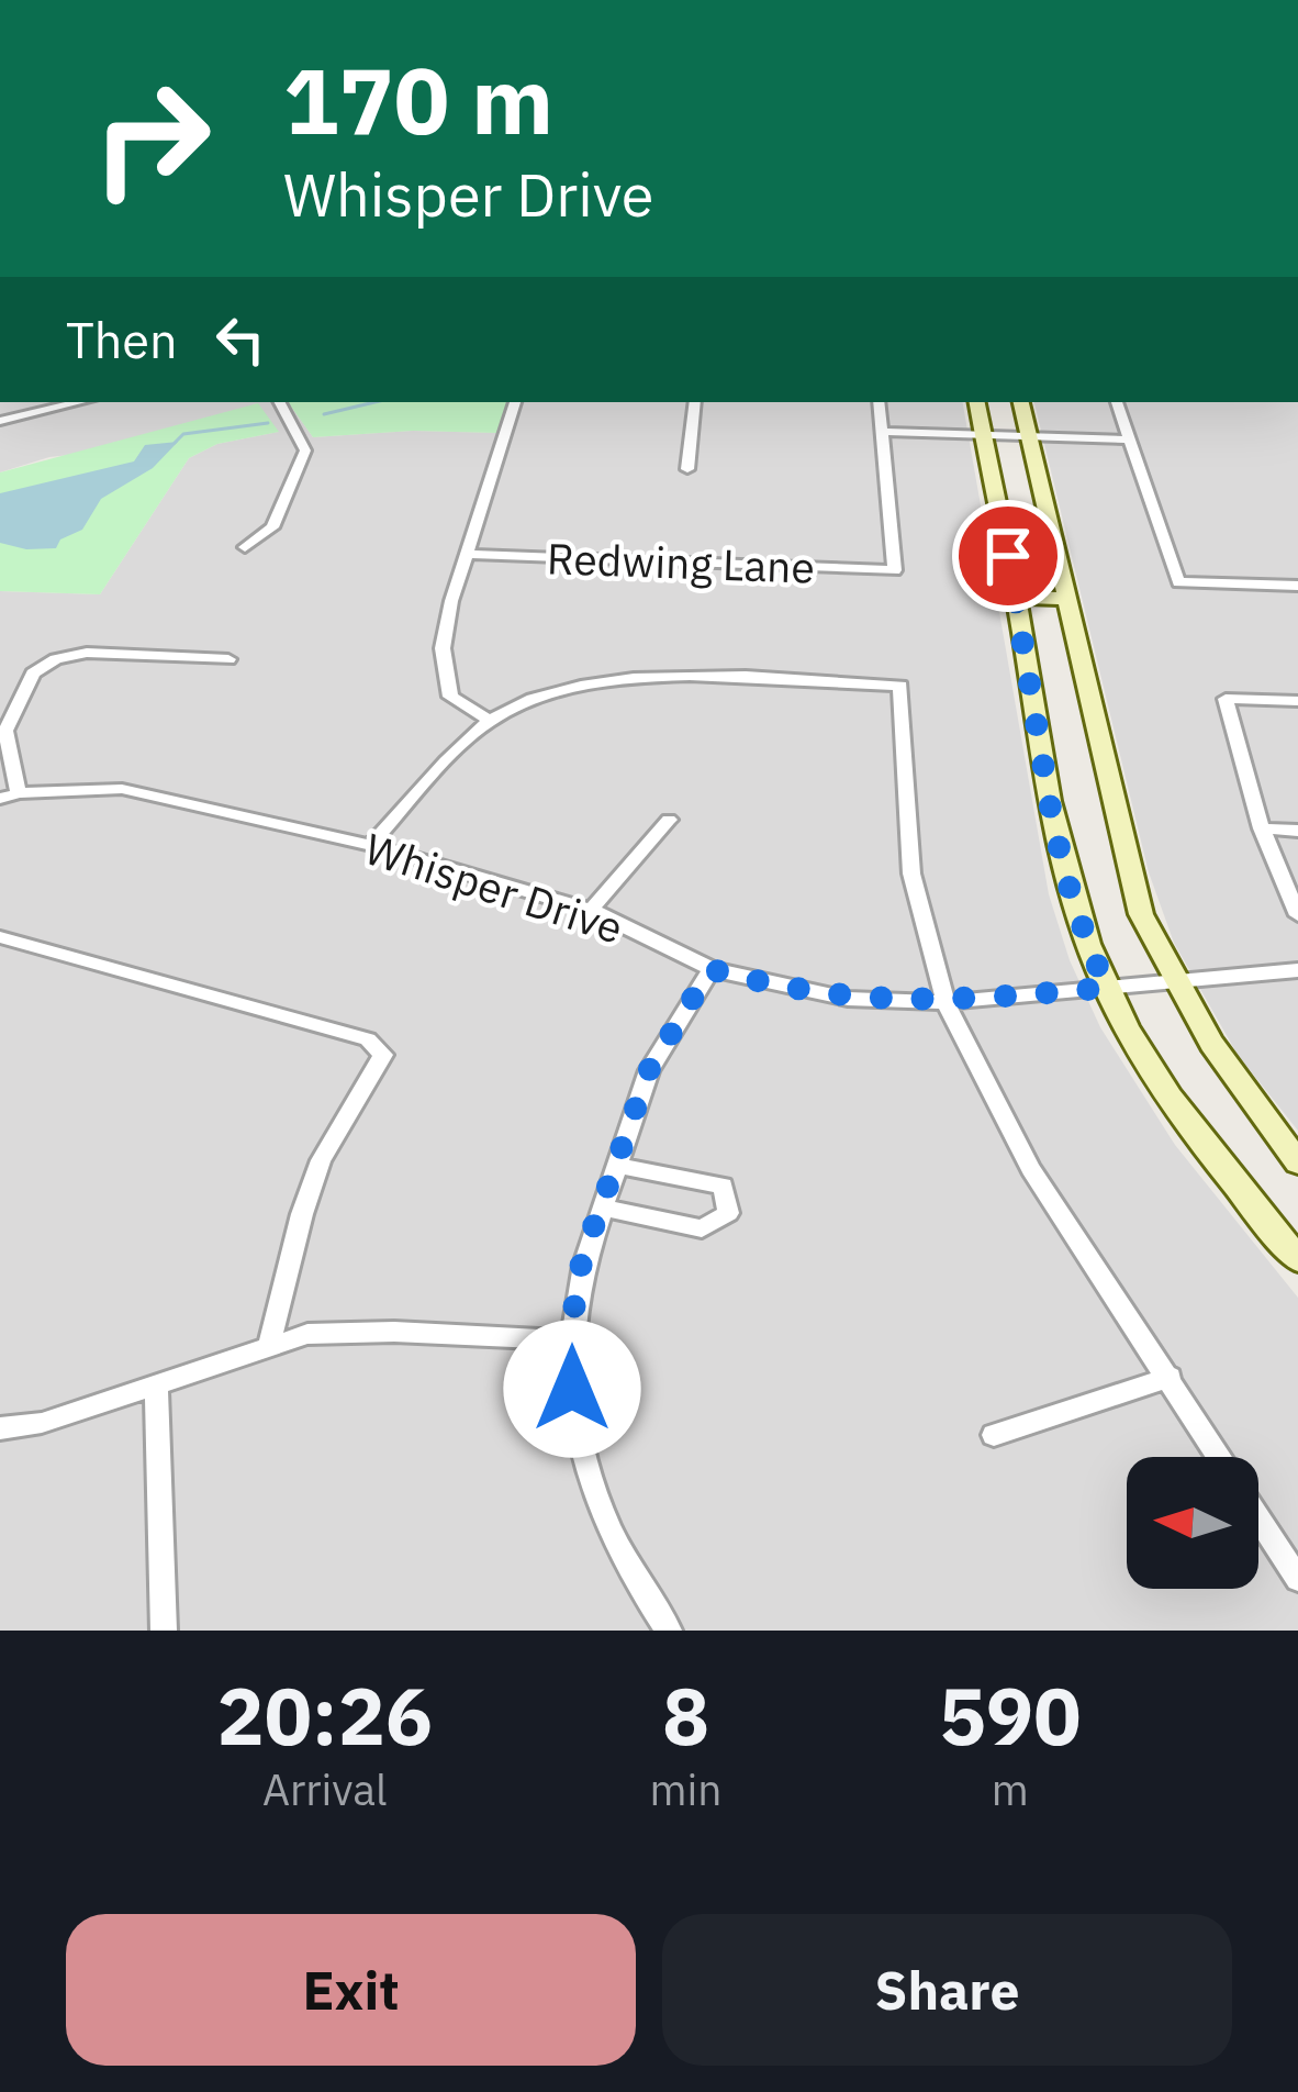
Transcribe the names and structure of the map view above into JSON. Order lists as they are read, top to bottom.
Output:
{
  "streets": {
    "street": ["Redwing Lane", "Whisper Drive"]
  },
  "north": "left",
  "page": {
    "turn": ["170 m", "Whisper Drive"],
    "then": "Then",
    "eta": [
      "20:26",
      "Arrival",
      "8",
      "min",
      "590",
      "m"
    ],
    "buttons": ["Exit", "Share"]
  }
}
